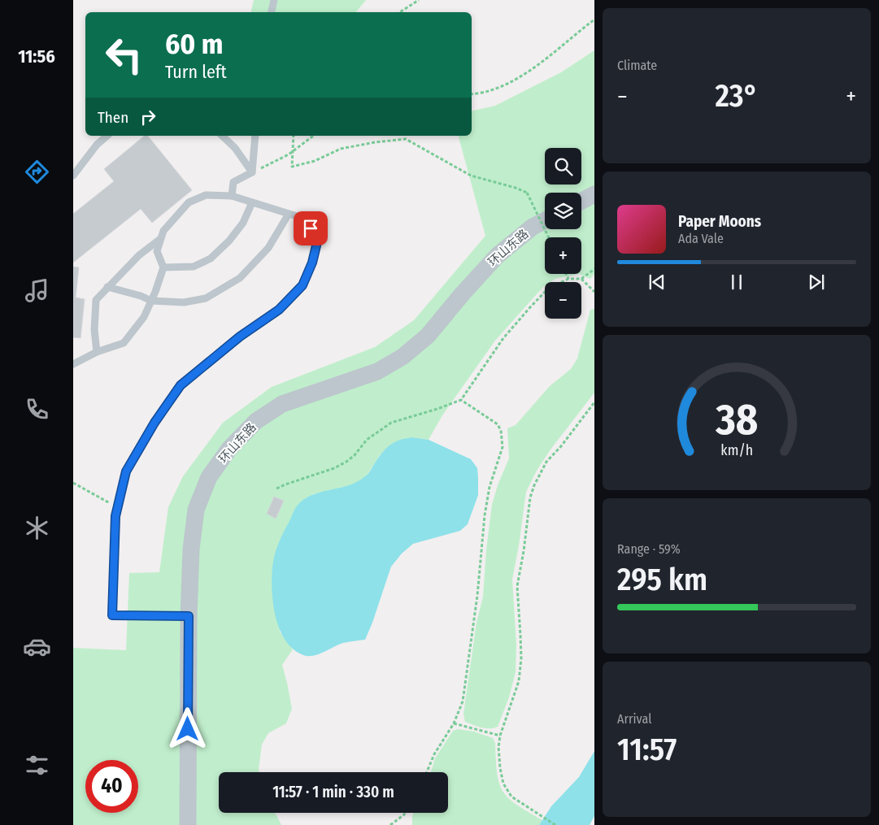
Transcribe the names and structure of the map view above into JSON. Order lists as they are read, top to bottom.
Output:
{
  "streets": {
    "street": ["环山东路"]
  },
  "page": {
    "tabs": "11:56",
    "tile": [
      "Climate",
      ["Range · 59%", "295 km"],
      ["Arrival", "11:57"]
    ],
    "turn": ["60 m", "Turn left"],
    "heat": ["−", "23°", "+"],
    "then": "Then",
    "map_buttons": ["+", "−"],
    "song": ["Paper Moons", "Ada Vale"],
    "limit": "40",
    "trip": "11:57 · 1 min · 330 m",
    "gauge": ["38", "km/h"]
  }
}
